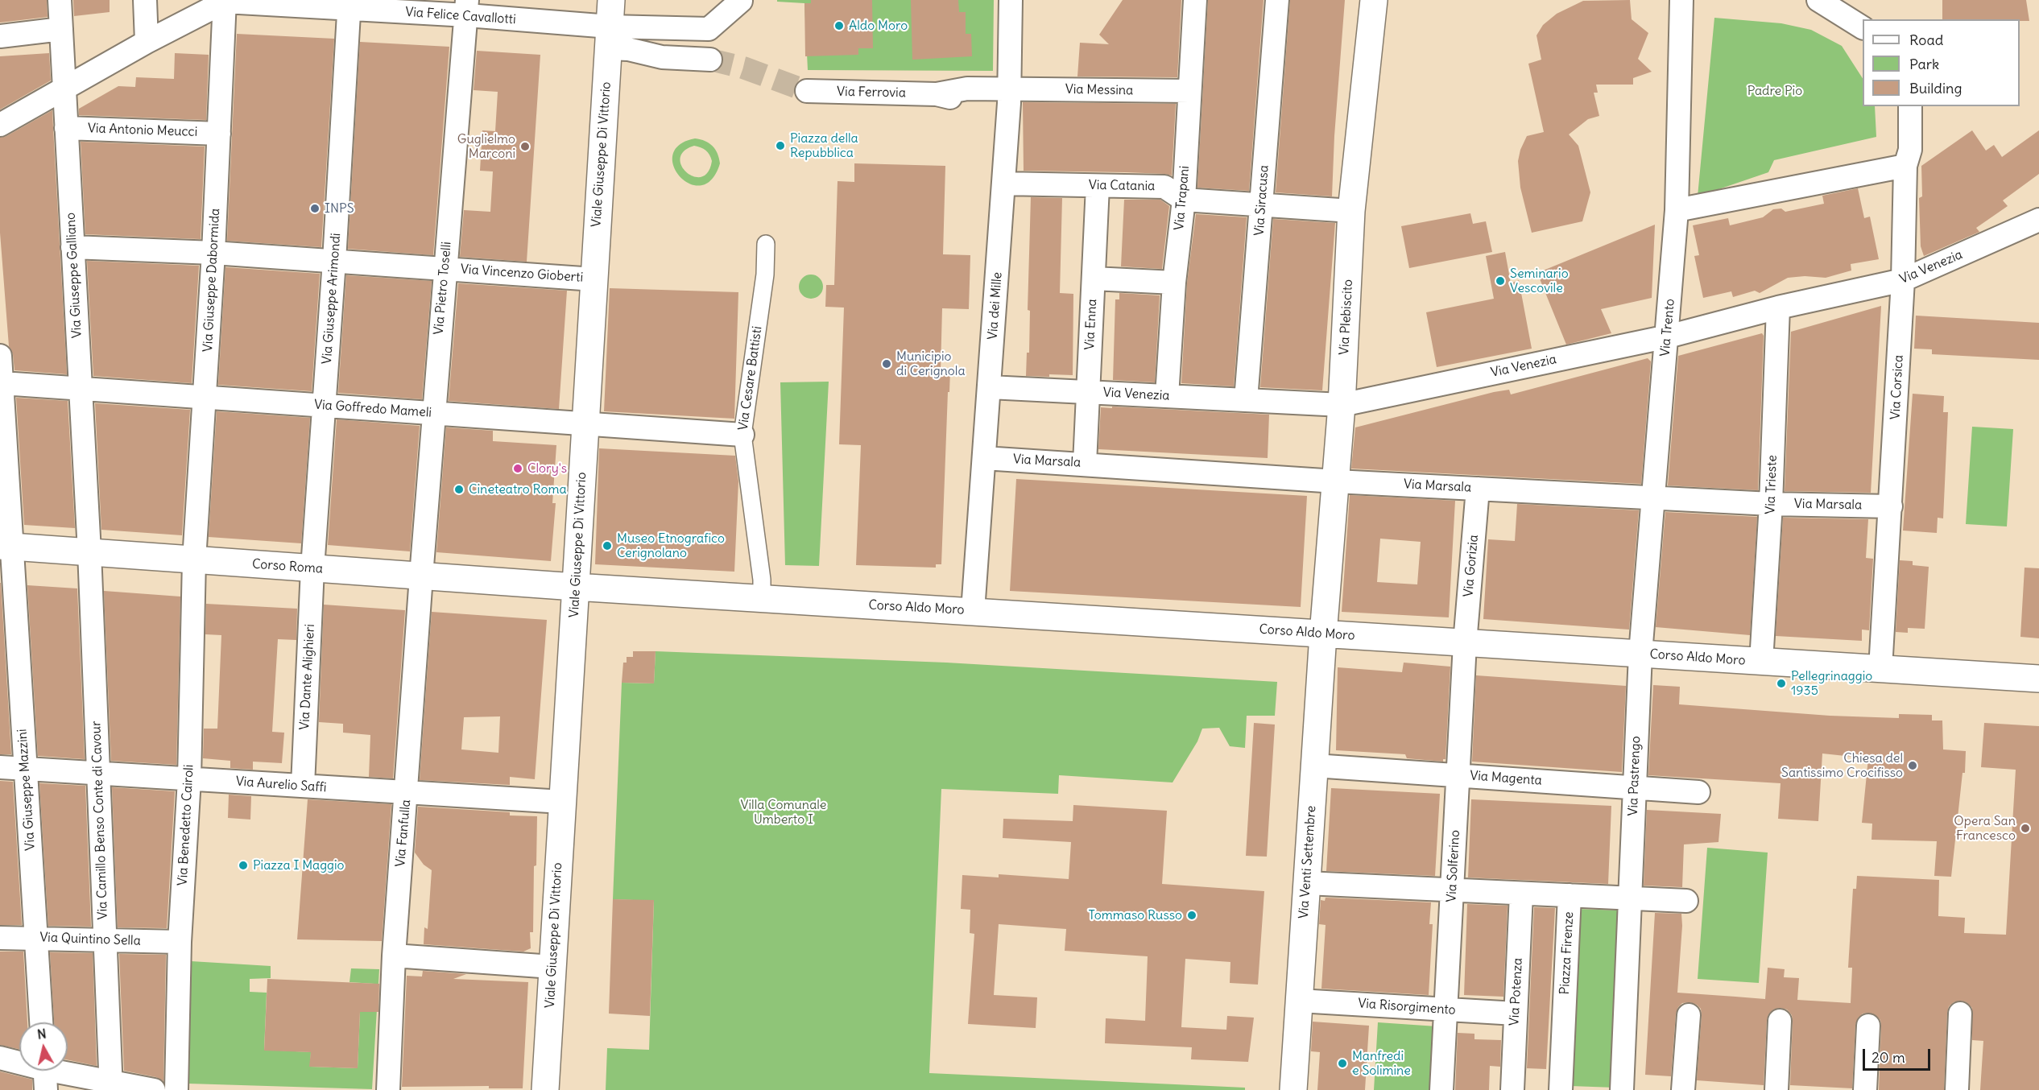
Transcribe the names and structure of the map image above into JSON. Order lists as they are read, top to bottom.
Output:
{
  "streets": {
    "street": [
      "Via Felice Cavallotti",
      "Via Messina",
      "Via Ferrovia",
      "Via Antonio Meucci",
      "Viale Giuseppe Di Vittorio",
      "Via Catania",
      "Via Trapani",
      "Via Siracusa",
      "Via Venezia",
      "Via Vincenzo Gioberti",
      "Via Giuseppe Galliano",
      "Via Giuseppe Dabormida",
      "Via Pietro Toselli",
      "Via Giuseppe Arimondi",
      "Via dei Mille",
      "Via Plebiscito",
      "Via Enna",
      "Via Trento",
      "Via Cesare Battisti",
      "Via Corsica",
      "Via Goffredo Mameli",
      "Via Marsala",
      "Via Trieste",
      "Via Gorizia",
      "Corso Roma",
      "Corso Aldo Moro",
      "Via Dante Alighieri",
      "Via Pastrengo",
      "Via Magenta",
      "Via Aurelio Saffi",
      "Via Giuseppe Mazzini",
      "Via Camillo Benso Conte di Cavour",
      "Via Benedetto Cairoli",
      "Via Fanfulla",
      "Via Venti Settembre",
      "Via Solferino",
      "Via Quintino Sella",
      "Piazza Firenze",
      "Via Potenza",
      "Via Risorgimento"
    ]
  },
  "crossings": [
    ["Via Felice Cavallotti", "Viale Giuseppe Di Vittorio"],
    ["Via Felice Cavallotti", "Via Giuseppe Dabormida"],
    ["Via Felice Cavallotti", "Via Pietro Toselli"],
    ["Via Felice Cavallotti", "Via Giuseppe Arimondi"],
    ["Via Messina", "Via Ferrovia"],
    ["Via Messina", "Via Trapani"],
    ["Via Messina", "Via dei Mille"],
    ["Via Ferrovia", "Via dei Mille"],
    ["Via Antonio Meucci", "Via Giuseppe Galliano"],
    ["Via Antonio Meucci", "Via Giuseppe Dabormida"],
    ["Viale Giuseppe Di Vittorio", "Via Vincenzo Gioberti"],
    ["Viale Giuseppe Di Vittorio", "Via Goffredo Mameli"],
    ["Viale Giuseppe Di Vittorio", "Corso Roma"],
    ["Viale Giuseppe Di Vittorio", "Corso Aldo Moro"],
    ["Viale Giuseppe Di Vittorio", "Via Aurelio Saffi"],
    ["Via Catania", "Via Trapani"],
    ["Via Catania", "Via dei Mille"],
    ["Via Catania", "Via Enna"],
    ["Via Trapani", "Via Venezia"],
    ["Via Siracusa", "Via Venezia"],
    ["Via Venezia", "Via dei Mille"],
    ["Via Venezia", "Via Plebiscito"],
    ["Via Venezia", "Via Enna"],
    ["Via Venezia", "Via Trento"],
    ["Via Venezia", "Via Corsica"],
    ["Via Venezia", "Via Trieste"],
    ["Via Vincenzo Gioberti", "Via Giuseppe Galliano"],
    ["Via Vincenzo Gioberti", "Via Giuseppe Dabormida"],
    ["Via Vincenzo Gioberti", "Via Pietro Toselli"],
    ["Via Vincenzo Gioberti", "Via Giuseppe Arimondi"],
    ["Via Giuseppe Galliano", "Via Goffredo Mameli"],
    ["Via Giuseppe Galliano", "Corso Roma"],
    ["Via Giuseppe Galliano", "Via Camillo Benso Conte di Cavour"],
    ["Via Giuseppe Dabormida", "Via Goffredo Mameli"],
    ["Via Giuseppe Dabormida", "Corso Roma"],
    ["Via Giuseppe Dabormida", "Via Benedetto Cairoli"],
    ["Via Pietro Toselli", "Via Goffredo Mameli"],
    ["Via Pietro Toselli", "Corso Roma"],
    ["Via Pietro Toselli", "Via Fanfulla"],
    ["Via Giuseppe Arimondi", "Via Goffredo Mameli"],
    ["Via Giuseppe Arimondi", "Corso Roma"],
    ["Via Giuseppe Arimondi", "Via Dante Alighieri"],
    ["Via dei Mille", "Via Marsala"],
    ["Via dei Mille", "Corso Aldo Moro"],
    ["Via Plebiscito", "Via Marsala"],
    ["Via Plebiscito", "Corso Aldo Moro"],
    ["Via Plebiscito", "Via Venti Settembre"],
    ["Via Enna", "Via Marsala"],
    ["Via Trento", "Via Marsala"],
    ["Via Trento", "Corso Aldo Moro"],
    ["Via Trento", "Via Pastrengo"],
    ["Via Cesare Battisti", "Via Goffredo Mameli"],
    ["Via Cesare Battisti", "Corso Aldo Moro"],
    ["Via Corsica", "Via Marsala"],
    ["Via Corsica", "Corso Aldo Moro"],
    ["Via Goffredo Mameli", "Via Giuseppe Mazzini"],
    ["Via Marsala", "Via Trieste"],
    ["Via Marsala", "Via Gorizia"],
    ["Via Trieste", "Corso Aldo Moro"],
    ["Via Gorizia", "Corso Aldo Moro"],
    ["Via Gorizia", "Via Solferino"],
    ["Corso Roma", "Corso Aldo Moro"],
    ["Corso Roma", "Via Dante Alighieri"],
    ["Corso Roma", "Via Giuseppe Mazzini"],
    ["Corso Roma", "Via Camillo Benso Conte di Cavour"],
    ["Corso Roma", "Via Benedetto Cairoli"],
    ["Corso Roma", "Via Fanfulla"],
    ["Corso Aldo Moro", "Via Pastrengo"],
    ["Corso Aldo Moro", "Via Venti Settembre"],
    ["Corso Aldo Moro", "Via Solferino"],
    ["Via Dante Alighieri", "Via Aurelio Saffi"],
    ["Via Pastrengo", "Via Magenta"],
    ["Via Pastrengo", "Piazza Firenze"],
    ["Via Magenta", "Via Venti Settembre"],
    ["Via Magenta", "Via Solferino"],
    ["Via Aurelio Saffi", "Via Giuseppe Mazzini"],
    ["Via Aurelio Saffi", "Via Camillo Benso Conte di Cavour"],
    ["Via Aurelio Saffi", "Via Benedetto Cairoli"],
    ["Via Aurelio Saffi", "Via Fanfulla"],
    ["Via Giuseppe Mazzini", "Via Quintino Sella"],
    ["Via Camillo Benso Conte di Cavour", "Via Quintino Sella"],
    ["Via Benedetto Cairoli", "Via Quintino Sella"],
    ["Via Venti Settembre", "Via Risorgimento"],
    ["Via Solferino", "Via Risorgimento"],
    ["Via Potenza", "Via Risorgimento"]
  ],
  "parks": ["Padre Pio", "Villa Comunale Umberto I"],
  "places": [
    "Aldo Moro",
    "Piazza della Repubblica",
    "Guglielmo Marconi",
    "INPS",
    "Seminario Vescovile",
    "Municipio di Cerignola",
    "Clory's",
    "Cineteatro Roma",
    "Museo Etnografico Cerignolano",
    "Pellegrinaggio 1935",
    "Chiesa del Santissimo Crocifisso",
    "Opera San Francesco",
    "Piazza I Maggio",
    "Tommaso Russo",
    "Manfredi e Solimine"
  ],
  "legend": ["Road", "Park", "Building"],
  "scale_bar": "20 m",
  "north": "top"
}
